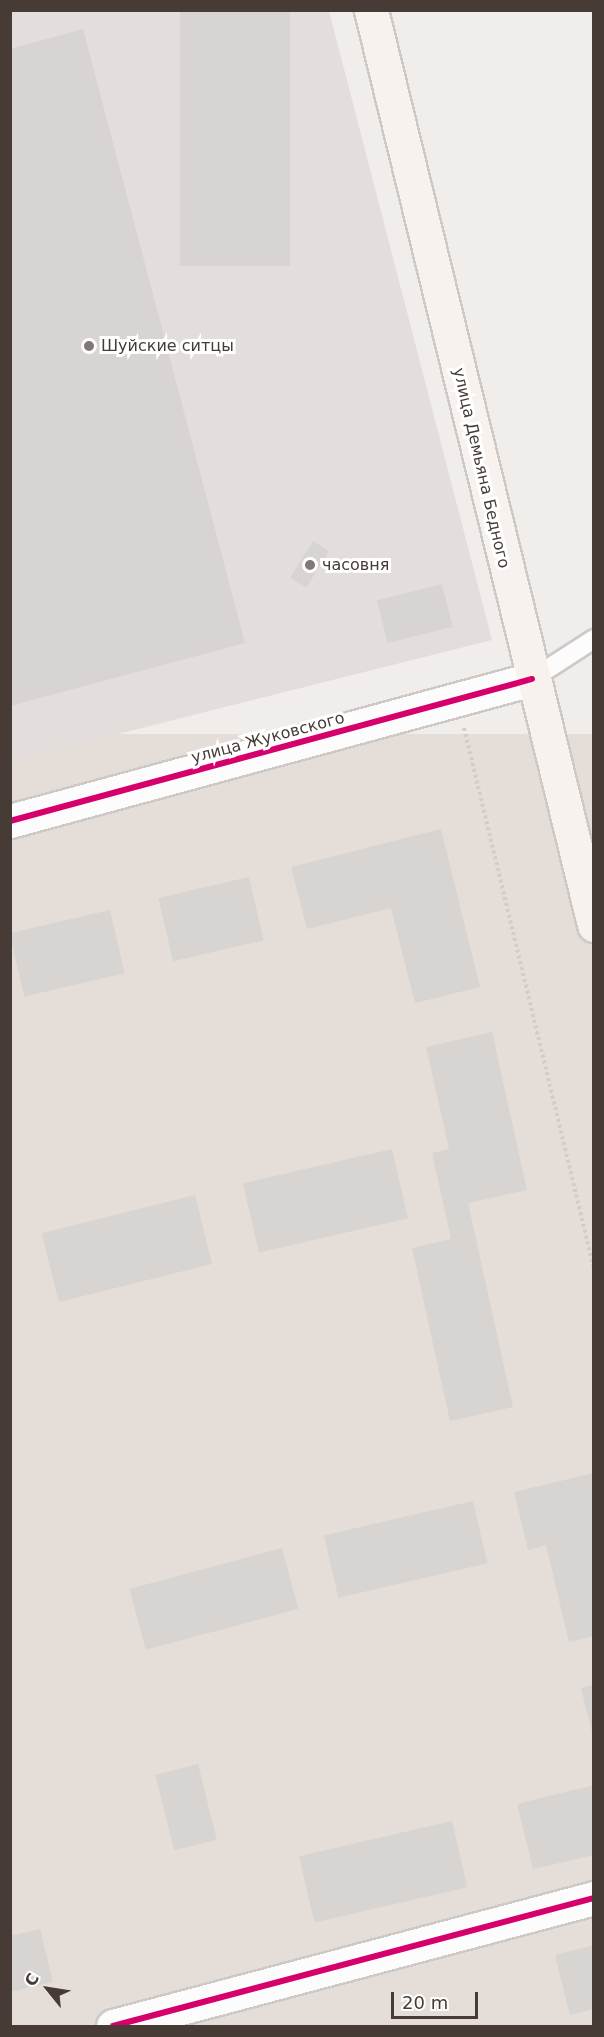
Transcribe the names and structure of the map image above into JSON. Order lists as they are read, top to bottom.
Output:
{
  "streets": {
    "main road": ["улица Демьяна Бедного"],
    "street": ["улица Жуковского"]
  },
  "crossings": [
    ["улица Демьяна Бедного", "улица Жуковского"]
  ],
  "places": ["Шуйские ситцы", "часовня"],
  "scale_bar": "20 m",
  "north": "top left"
}
